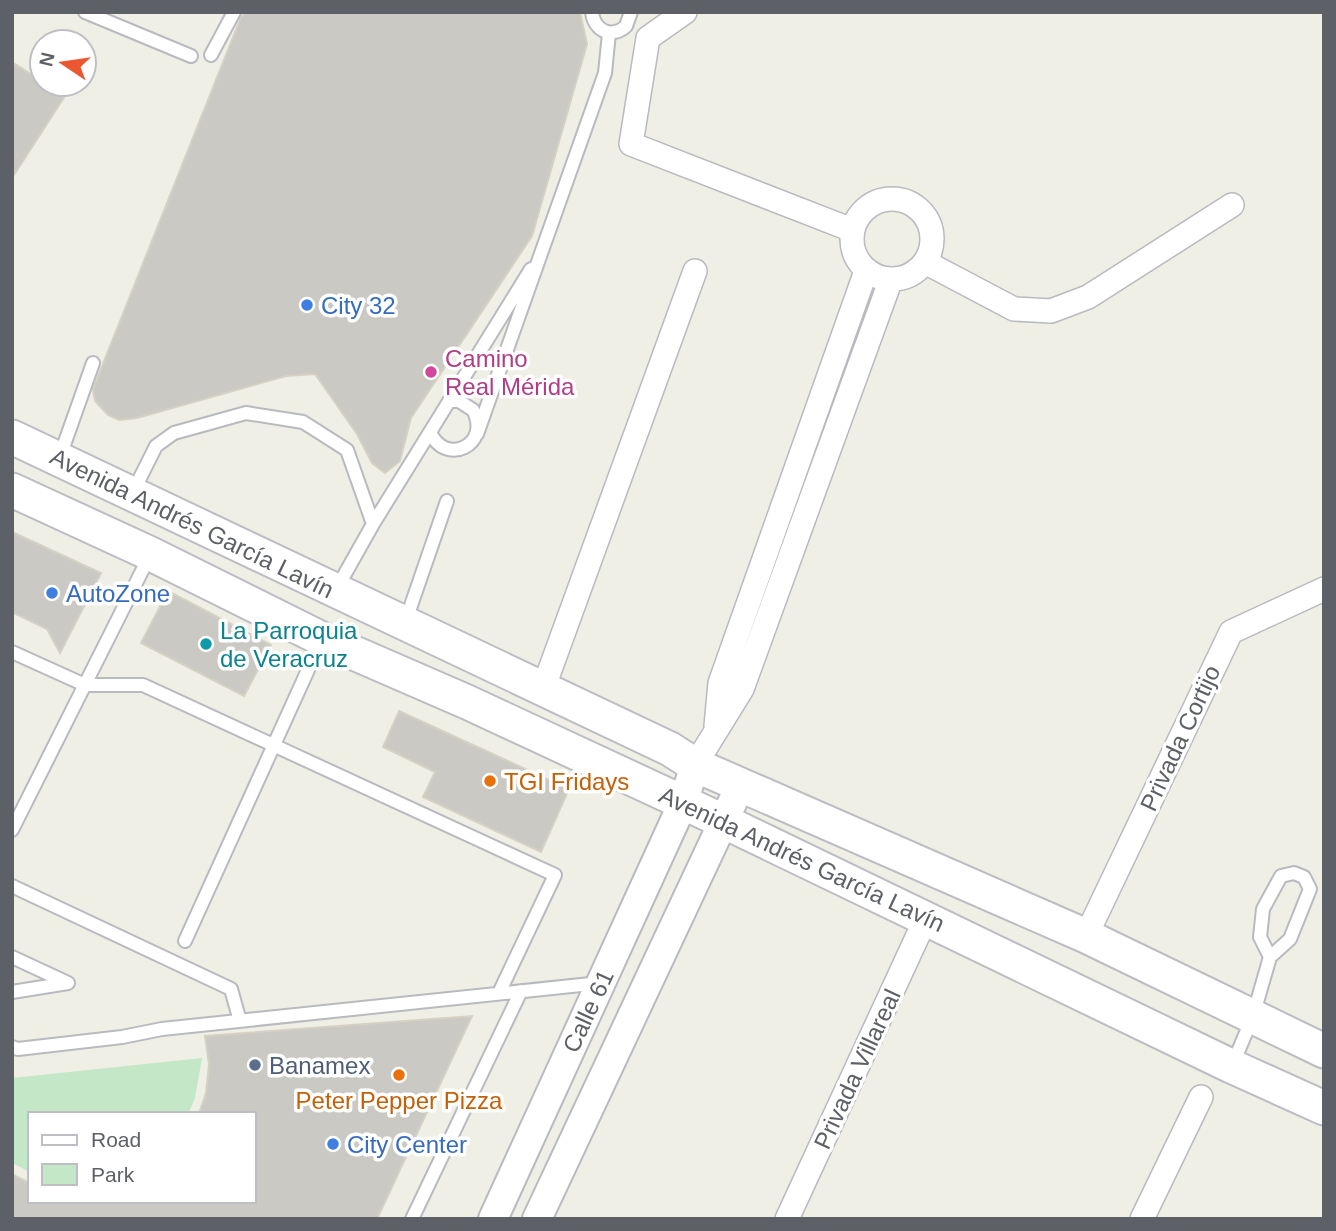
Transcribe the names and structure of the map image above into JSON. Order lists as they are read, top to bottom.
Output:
{
  "streets": {
    "main road": ["Avenida Andrés García Lavín"],
    "street": ["Privada Cortijo", "Calle 61", "Privada Villareal"]
  },
  "crossings": [
    ["Avenida Andrés García Lavín", "Privada Cortijo"],
    ["Avenida Andrés García Lavín", "Calle 61"],
    ["Avenida Andrés García Lavín", "Privada Villareal"]
  ],
  "places": [
    "City 32",
    "Camino Real Mérida",
    "AutoZone",
    "La Parroquia de Veracruz",
    "TGI Fridays",
    "Banamex",
    "Peter Pepper Pizza",
    "City Center"
  ],
  "legend": ["Road", "Park"],
  "north": "left"
}
